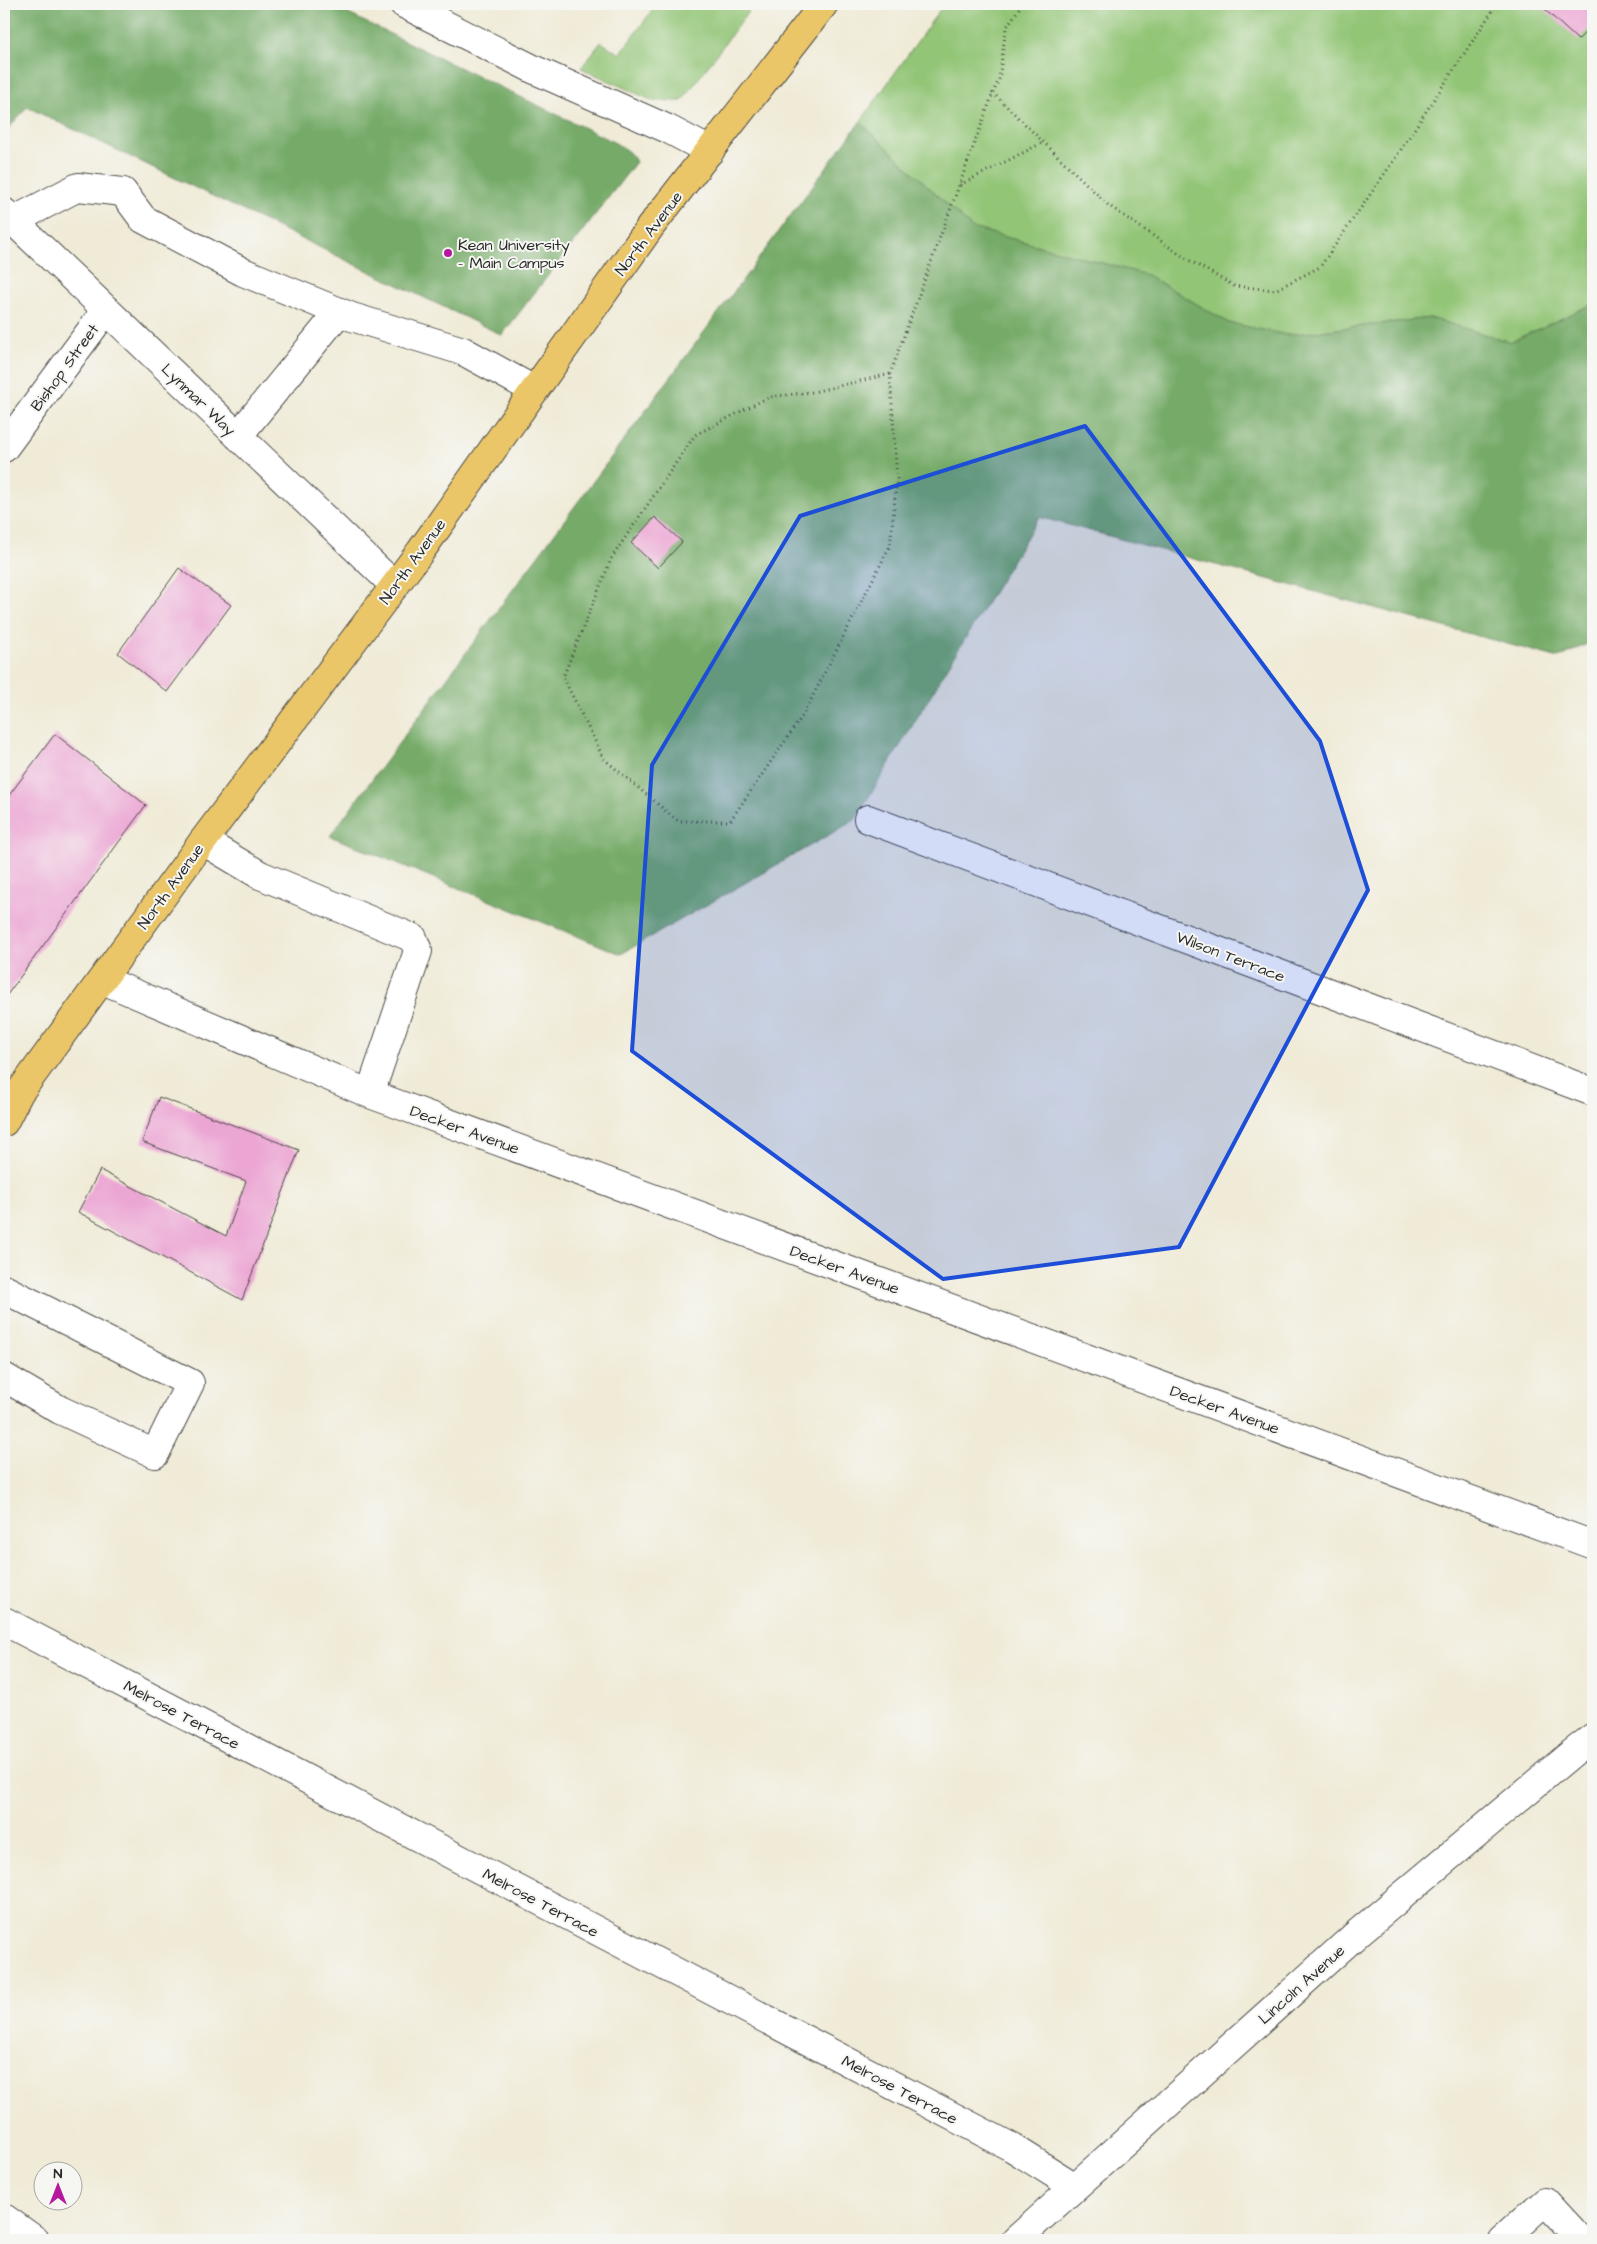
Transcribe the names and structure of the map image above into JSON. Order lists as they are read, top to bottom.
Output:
{
  "streets": {
    "main road": ["North Avenue"],
    "street": [
      "Bishop Street",
      "Lynmar Way",
      "Wilson Terrace",
      "Decker Avenue",
      "Melrose Terrace",
      "Lincoln Avenue"
    ]
  },
  "crossings": [
    ["North Avenue", "Lynmar Way"],
    ["North Avenue", "Decker Avenue"],
    ["Bishop Street", "Lynmar Way"],
    ["Melrose Terrace", "Lincoln Avenue"]
  ],
  "places": ["Kean University - Main Campus"],
  "north": "top"
}
